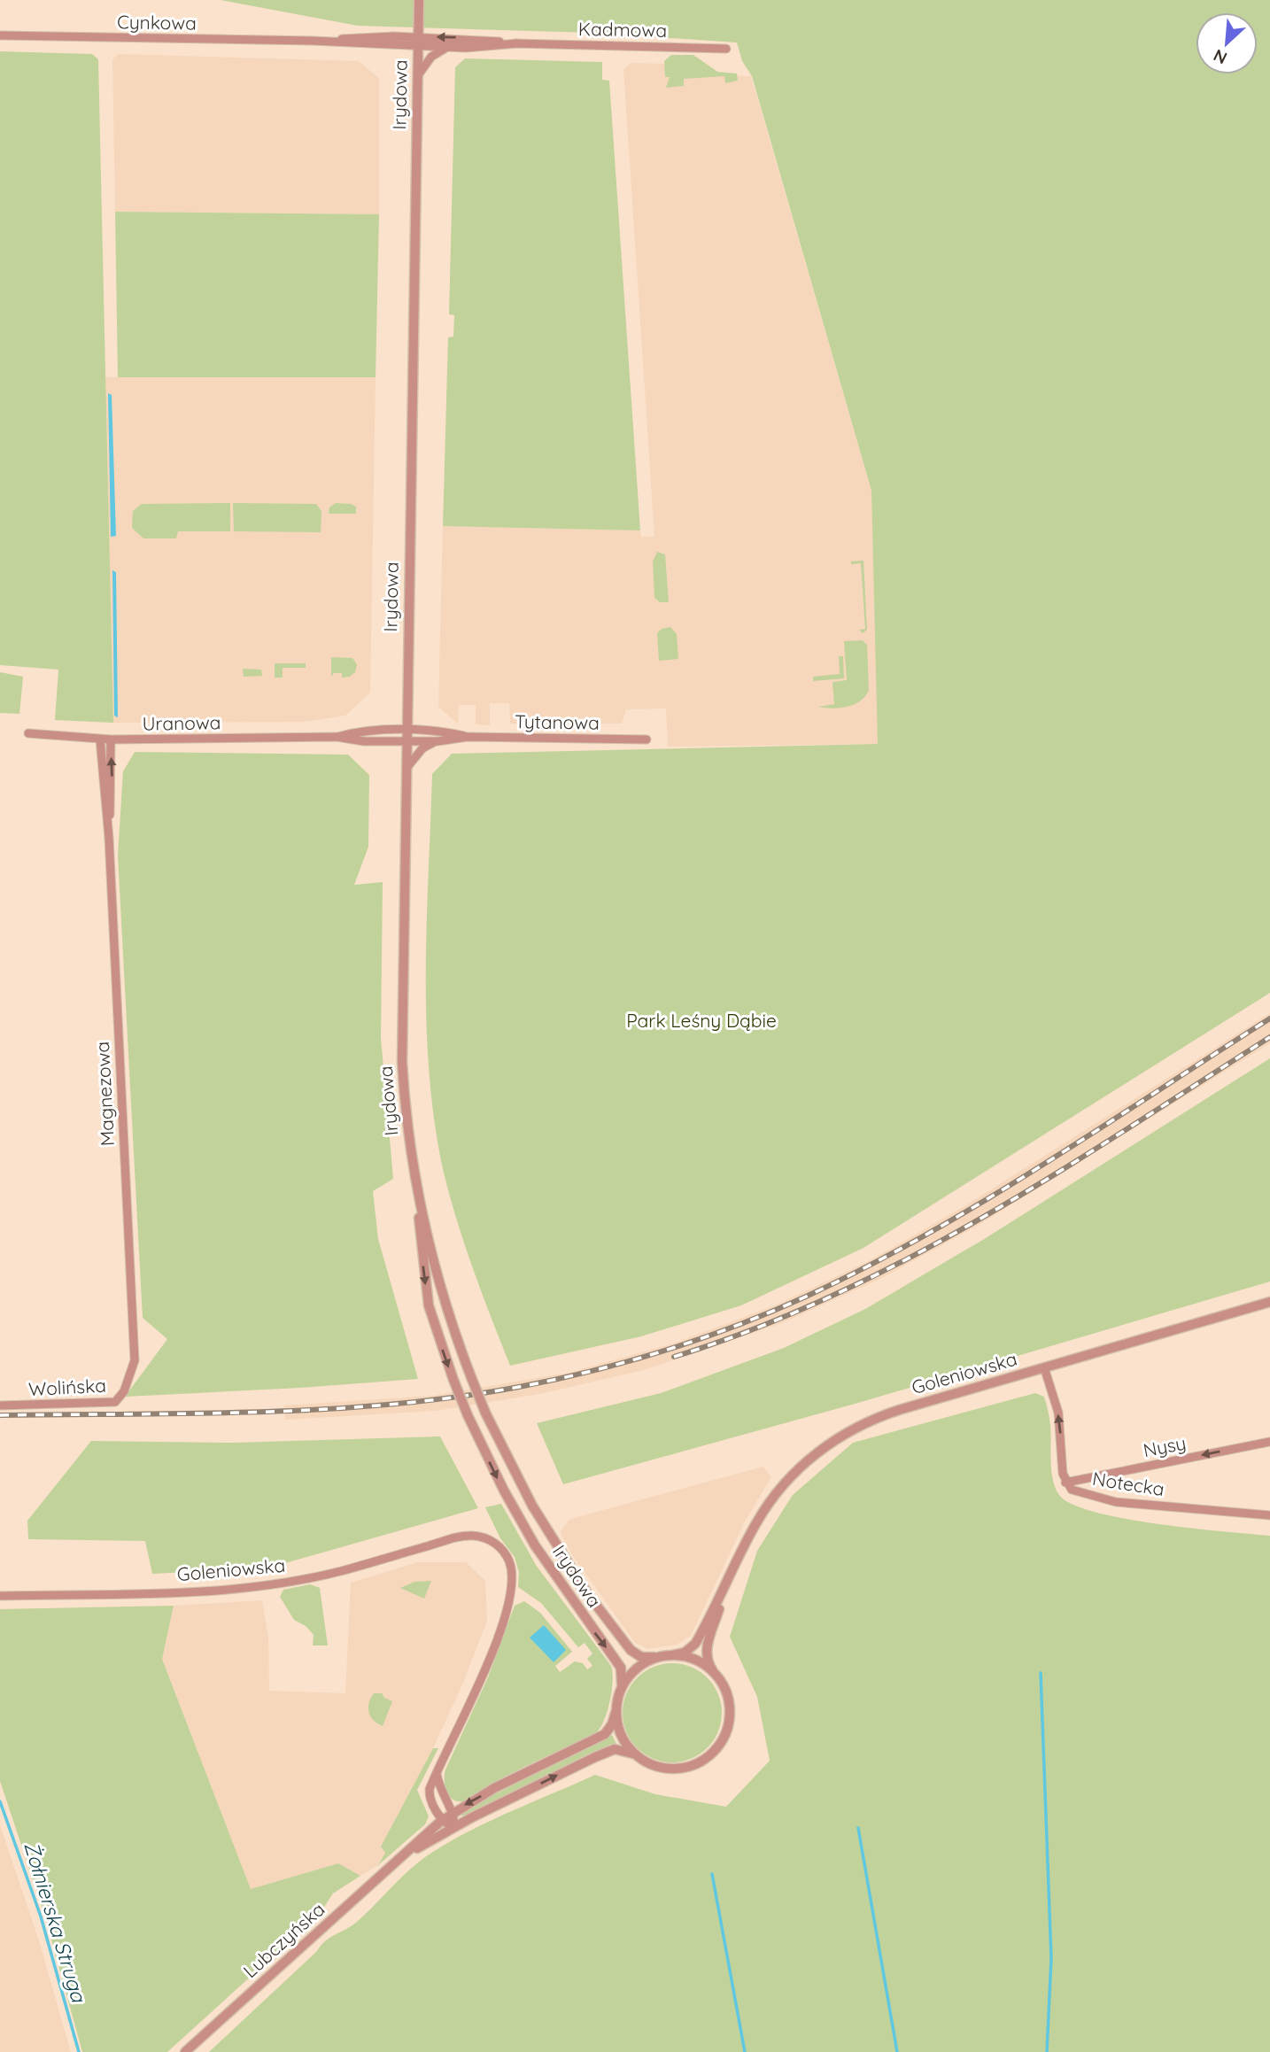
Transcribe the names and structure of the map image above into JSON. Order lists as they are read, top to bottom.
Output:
{
  "streets": {
    "street": [
      "Cynkowa",
      "Kadmowa",
      "Irydowa",
      "Tytanowa",
      "Uranowa",
      "Magnezowa",
      "Goleniowska",
      "Wolińska",
      "Nysy",
      "Notecka",
      "Lubczyńska"
    ]
  },
  "crossings": [
    ["Cynkowa", "Kadmowa"],
    ["Cynkowa", "Irydowa"],
    ["Kadmowa", "Irydowa"],
    ["Irydowa", "Tytanowa"],
    ["Irydowa", "Uranowa"],
    ["Irydowa", "Goleniowska"],
    ["Irydowa", "Lubczyńska"],
    ["Tytanowa", "Uranowa"],
    ["Uranowa", "Magnezowa"],
    ["Magnezowa", "Wolińska"],
    ["Goleniowska", "Notecka"],
    ["Goleniowska", "Lubczyńska"],
    ["Nysy", "Notecka"]
  ],
  "one_way": ["Nysy", "Notecka"],
  "water": ["Żołnierska Struga"],
  "parks": ["Park Leśny Dąbie"],
  "north": "bottom left"
}
